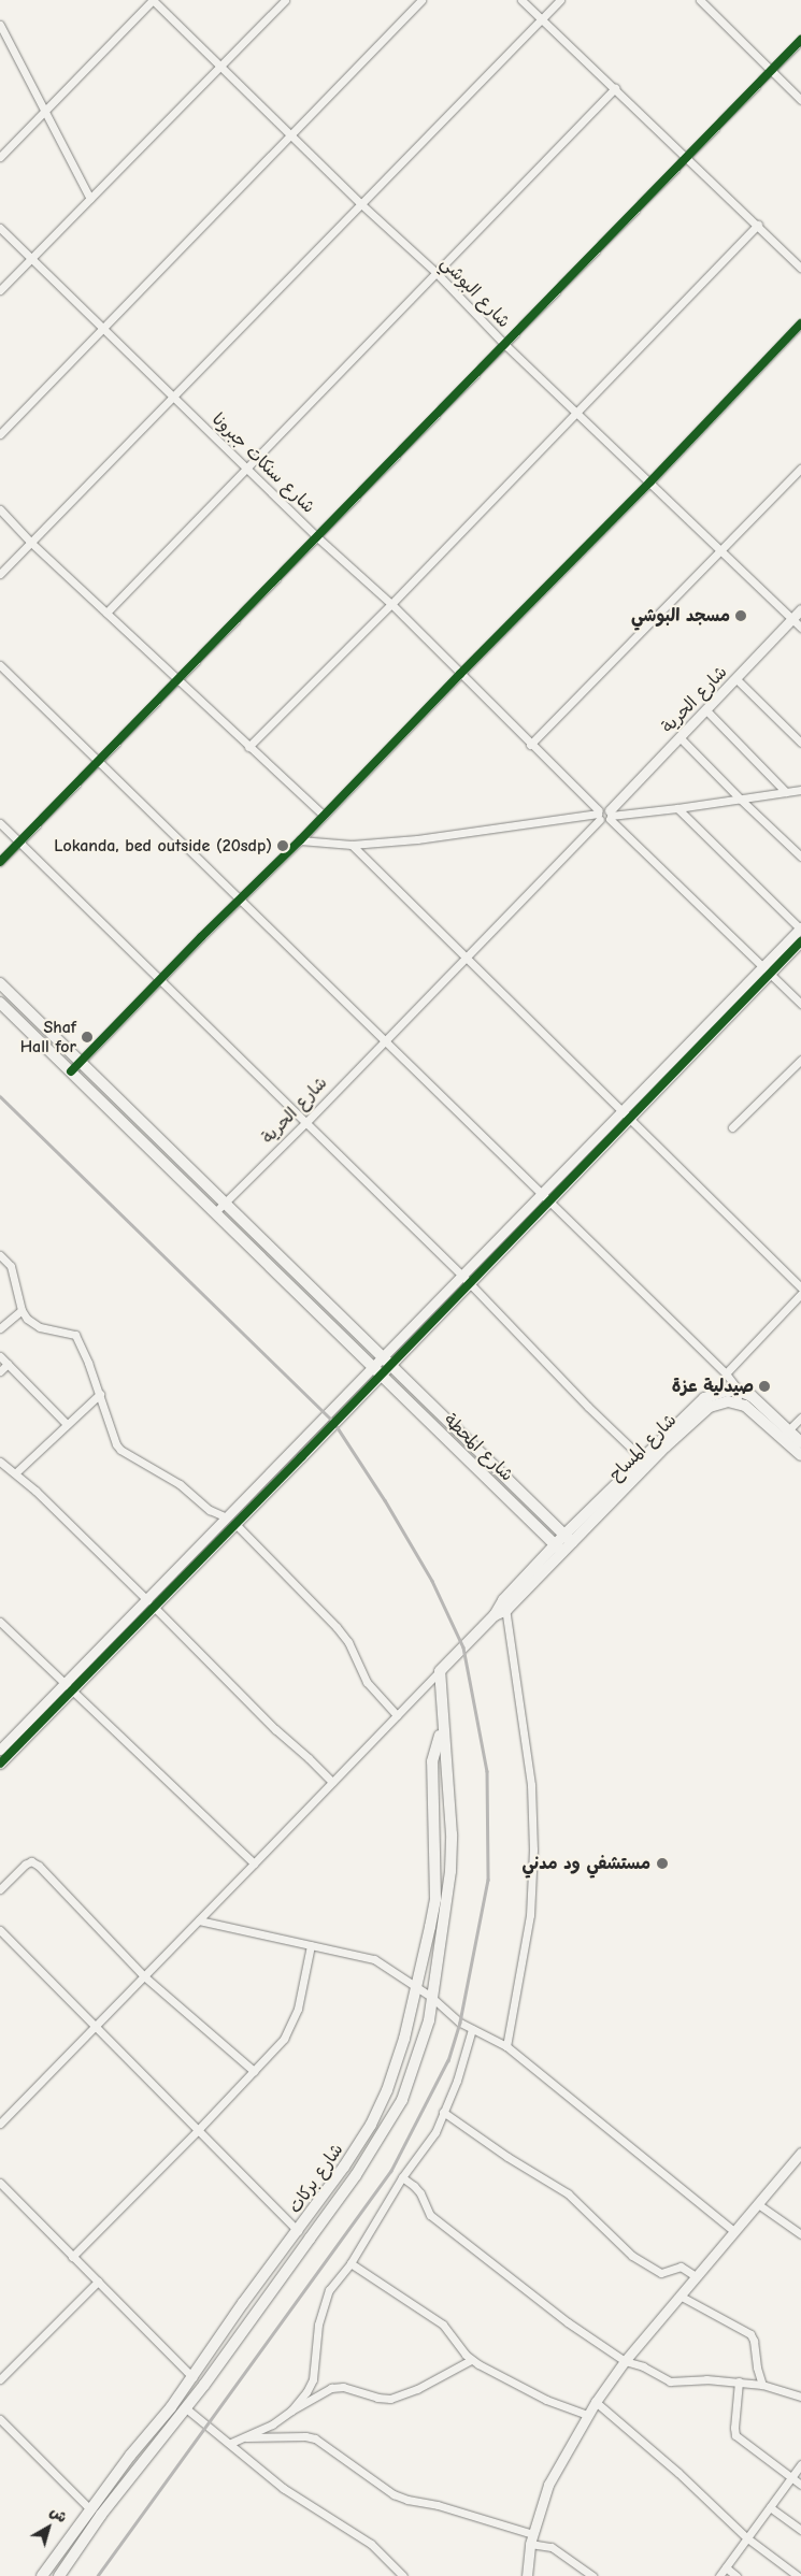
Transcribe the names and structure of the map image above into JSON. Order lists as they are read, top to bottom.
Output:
{
  "streets": {
    "main road": ["شارع المحطة", "شارع المساح", "شارع بركات"],
    "street": ["شارع البوشي", "شارع سنكات جبرونا", "شارع الحرية"]
  },
  "crossings": [
    ["شارع البوشي", "شارع الحرية"],
    ["شارع سنكات جبرونا", "شارع الحرية"],
    ["شارع الحرية", "شارع المحطة"],
    ["شارع المحطة", "شارع المساح"]
  ],
  "places": [
    "مسجد البوشي",
    "Lokanda, bed outside (20sdp)",
    "Shaf Hall for",
    "صيدلية عزة",
    "مستشفي ود مدني"
  ],
  "north": "top right"
}
